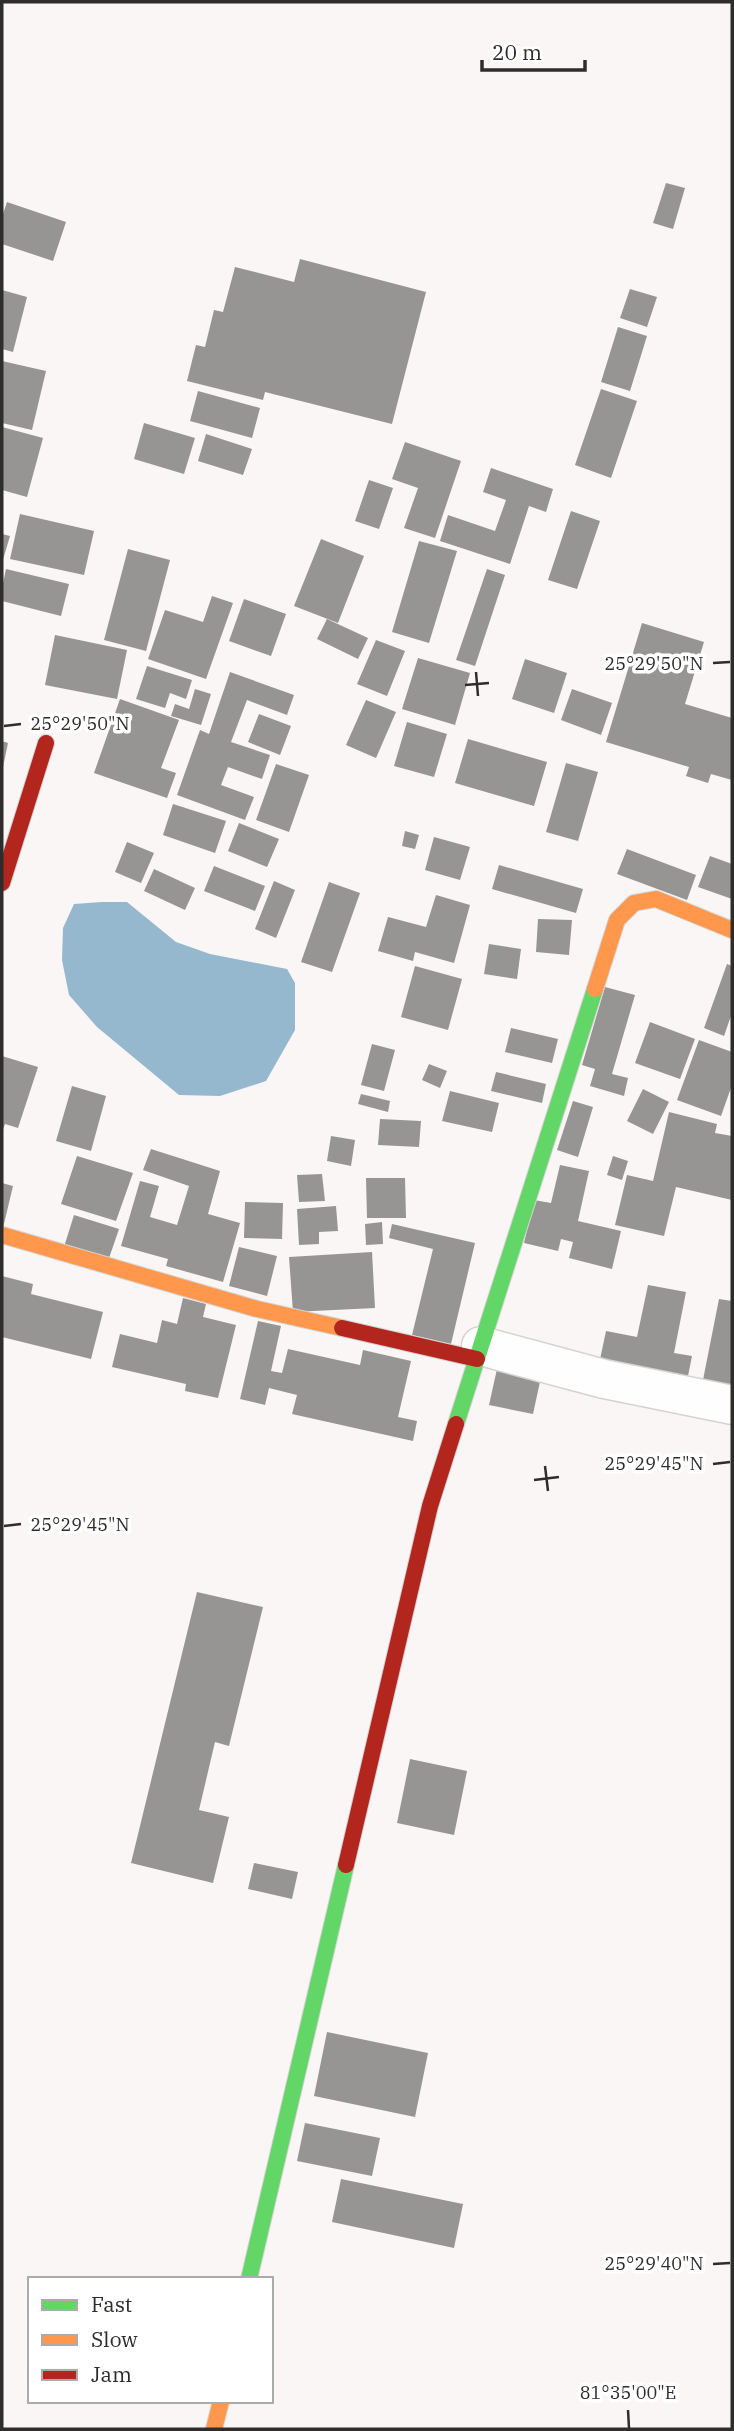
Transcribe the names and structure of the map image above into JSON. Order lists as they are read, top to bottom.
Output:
{
  "legend": ["Fast", "Slow", "Jam"],
  "scale_bar": "20 m",
  "coordinates": [
    "25°29'50\"N",
    "25°29'45\"N",
    "25°29'40\"N",
    "81°35'00\"E"
  ]
}
